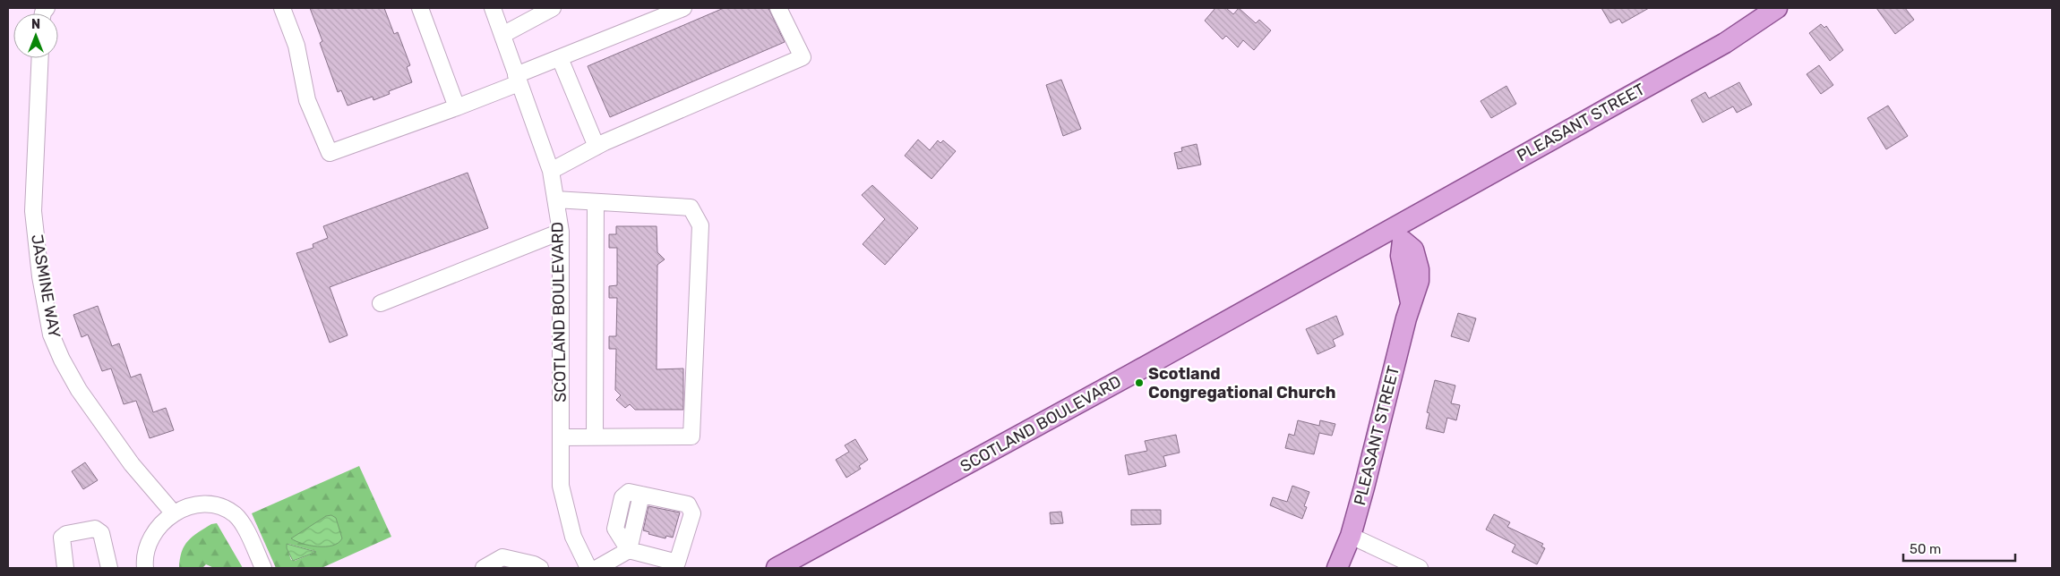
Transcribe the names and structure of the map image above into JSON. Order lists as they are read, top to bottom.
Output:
{
  "streets": {
    "main road": ["PLEASANT STREET", "SCOTLAND BOULEVARD"],
    "street": ["JASMINE WAY"]
  },
  "crossings": [
    ["PLEASANT STREET", "SCOTLAND BOULEVARD"]
  ],
  "places": ["Scotland Congregational Church"],
  "scale_bar": "50 m",
  "north": "top"
}
